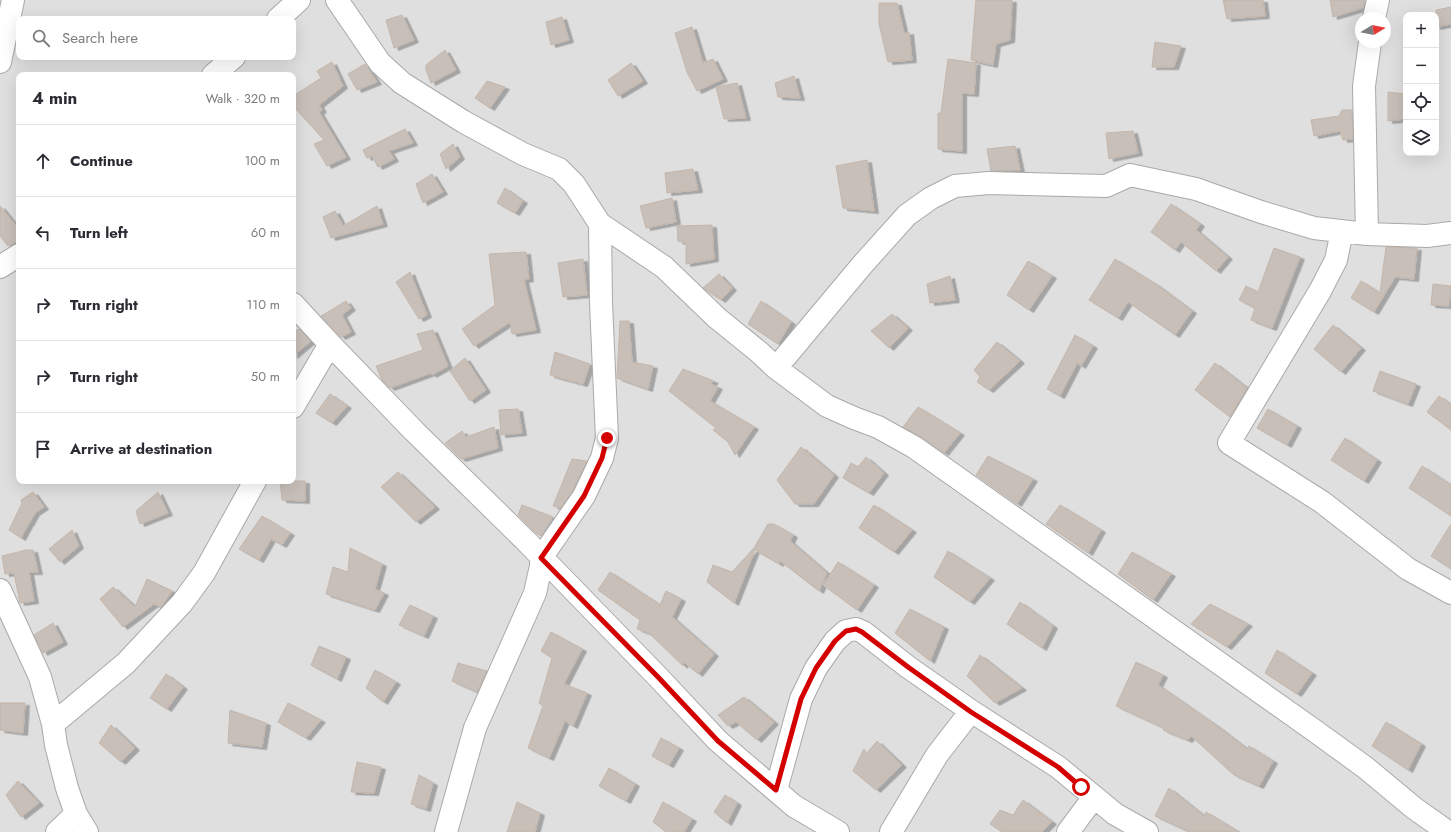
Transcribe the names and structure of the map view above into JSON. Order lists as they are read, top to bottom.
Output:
{
  "north": "right",
  "page": {
    "map_buttons": ["+", "−"],
    "search": "Search here",
    "heading": ["4 min", "Walk · 320 m"],
    "list": [
      ["Continue", "100 m"],
      ["Turn left", "60 m"],
      ["Turn right", "110 m"],
      ["Turn right", "50 m"],
      "Arrive at destination"
    ]
  }
}
